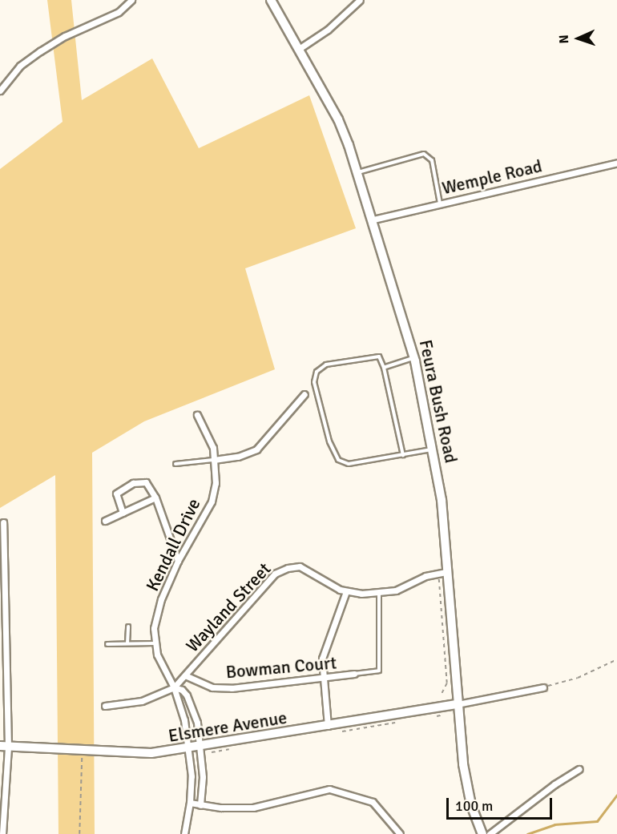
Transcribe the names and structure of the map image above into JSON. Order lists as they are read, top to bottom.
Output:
{
  "streets": {
    "main road": ["Feura Bush Road", "Elsmere Avenue"],
    "street": [
      "Wemple Road",
      "Kendall Drive",
      "Wayland Street",
      "Bowman Court"
    ]
  },
  "crossings": [
    ["Wemple Road", "Feura Bush Road"],
    ["Feura Bush Road", "Wayland Street"],
    ["Feura Bush Road", "Elsmere Avenue"],
    ["Kendall Drive", "Wayland Street"],
    ["Kendall Drive", "Elsmere Avenue"],
    ["Wayland Street", "Bowman Court"]
  ],
  "scale_bar": "100 m",
  "north": "left"
}
